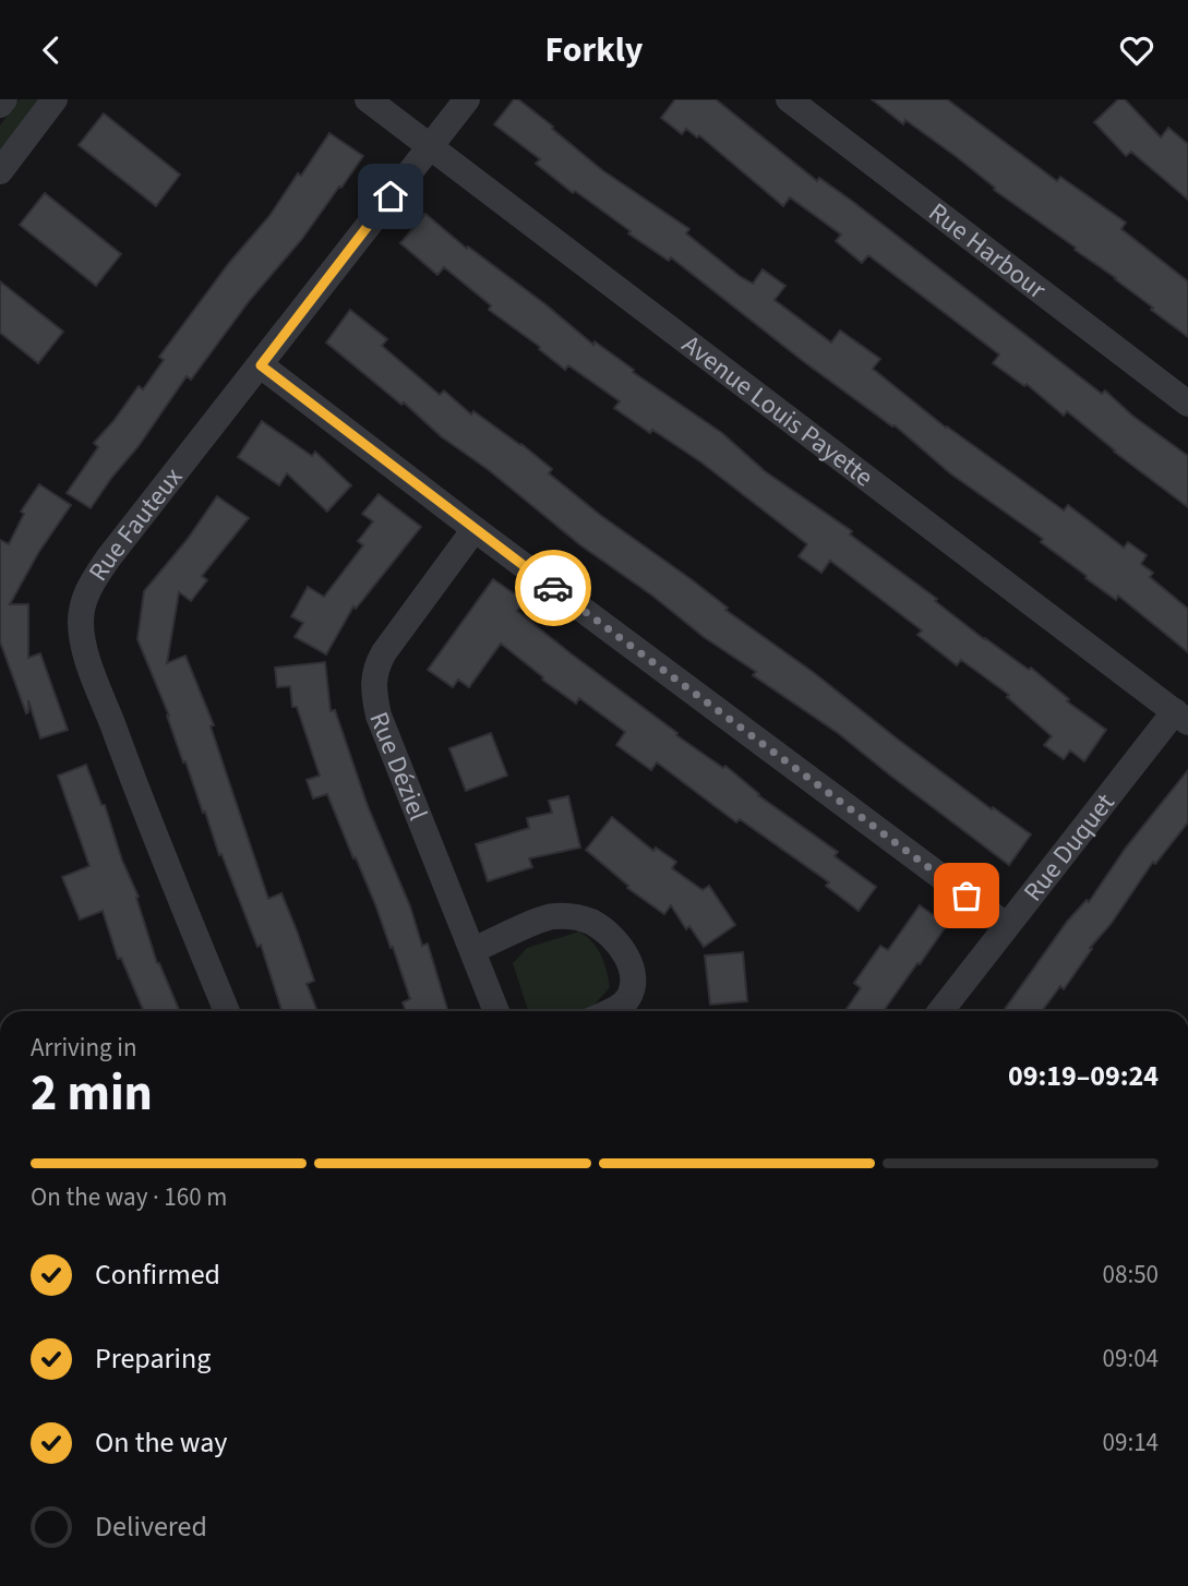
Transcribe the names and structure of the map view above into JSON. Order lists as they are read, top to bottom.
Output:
{
  "streets": {
    "street": [
      "Rue Harbour",
      "Avenue Louis Payette",
      "Rue Fauteux",
      "Rue Déziel",
      "Rue Duquet"
    ]
  },
  "crossings": [
    ["Avenue Louis Payette", "Rue Fauteux"],
    ["Avenue Louis Payette", "Rue Duquet"]
  ],
  "page": {
    "header": "Forkly",
    "heading": ["2 min", "Arriving in", "09:19–09:24"],
    "bar": "On the way · 160 m",
    "list": [
      ["Confirmed", "08:50"],
      ["Preparing", "09:04"],
      ["On the way", "09:14"],
      "Delivered"
    ]
  }
}
